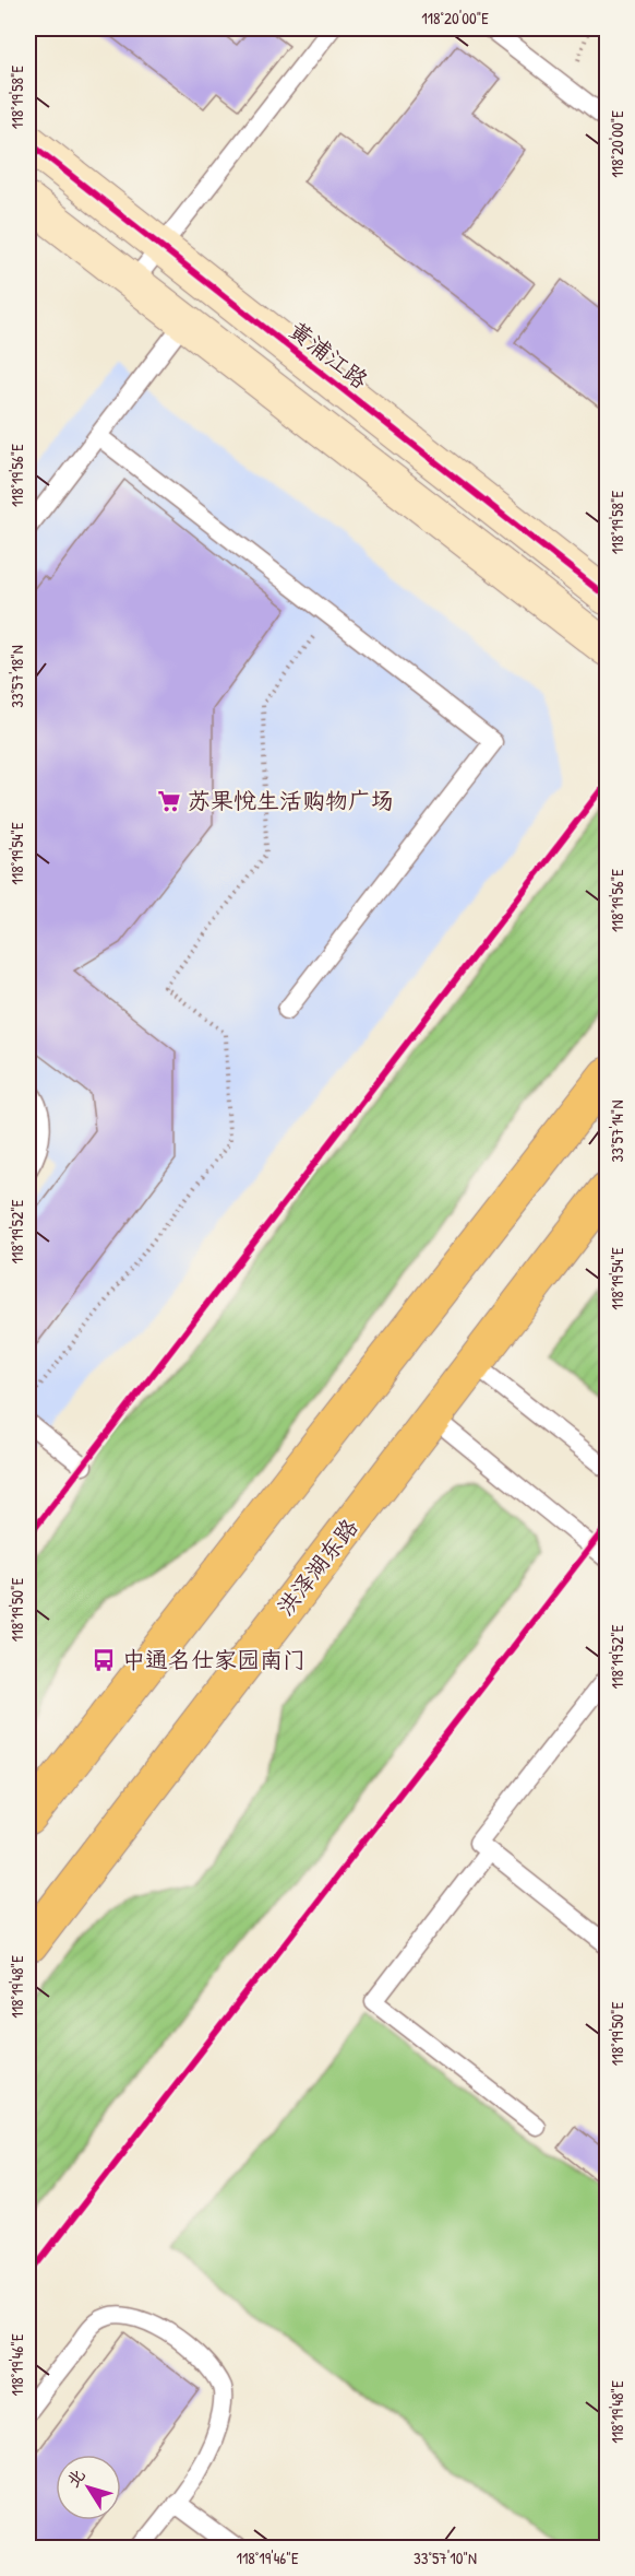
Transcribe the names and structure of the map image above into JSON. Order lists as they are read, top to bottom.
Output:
{
  "streets": {
    "main road": ["洪泽湖东路"],
    "street": ["黄浦江路"]
  },
  "places": {
    "supermarket": ["苏果悦生活购物广场"],
    "bus stop": ["中通名仕家园南门"]
  },
  "north": "top left",
  "coordinates": [
    "118°20'00\"E",
    "118°19'58\"E",
    "118°19'56\"E",
    "33°57'18\"N",
    "118°19'54\"E",
    "33°57'14\"N",
    "118°19'52\"E",
    "118°19'50\"E",
    "118°19'48\"E",
    "118°19'46\"E",
    "33°57'10\"N"
  ]
}
